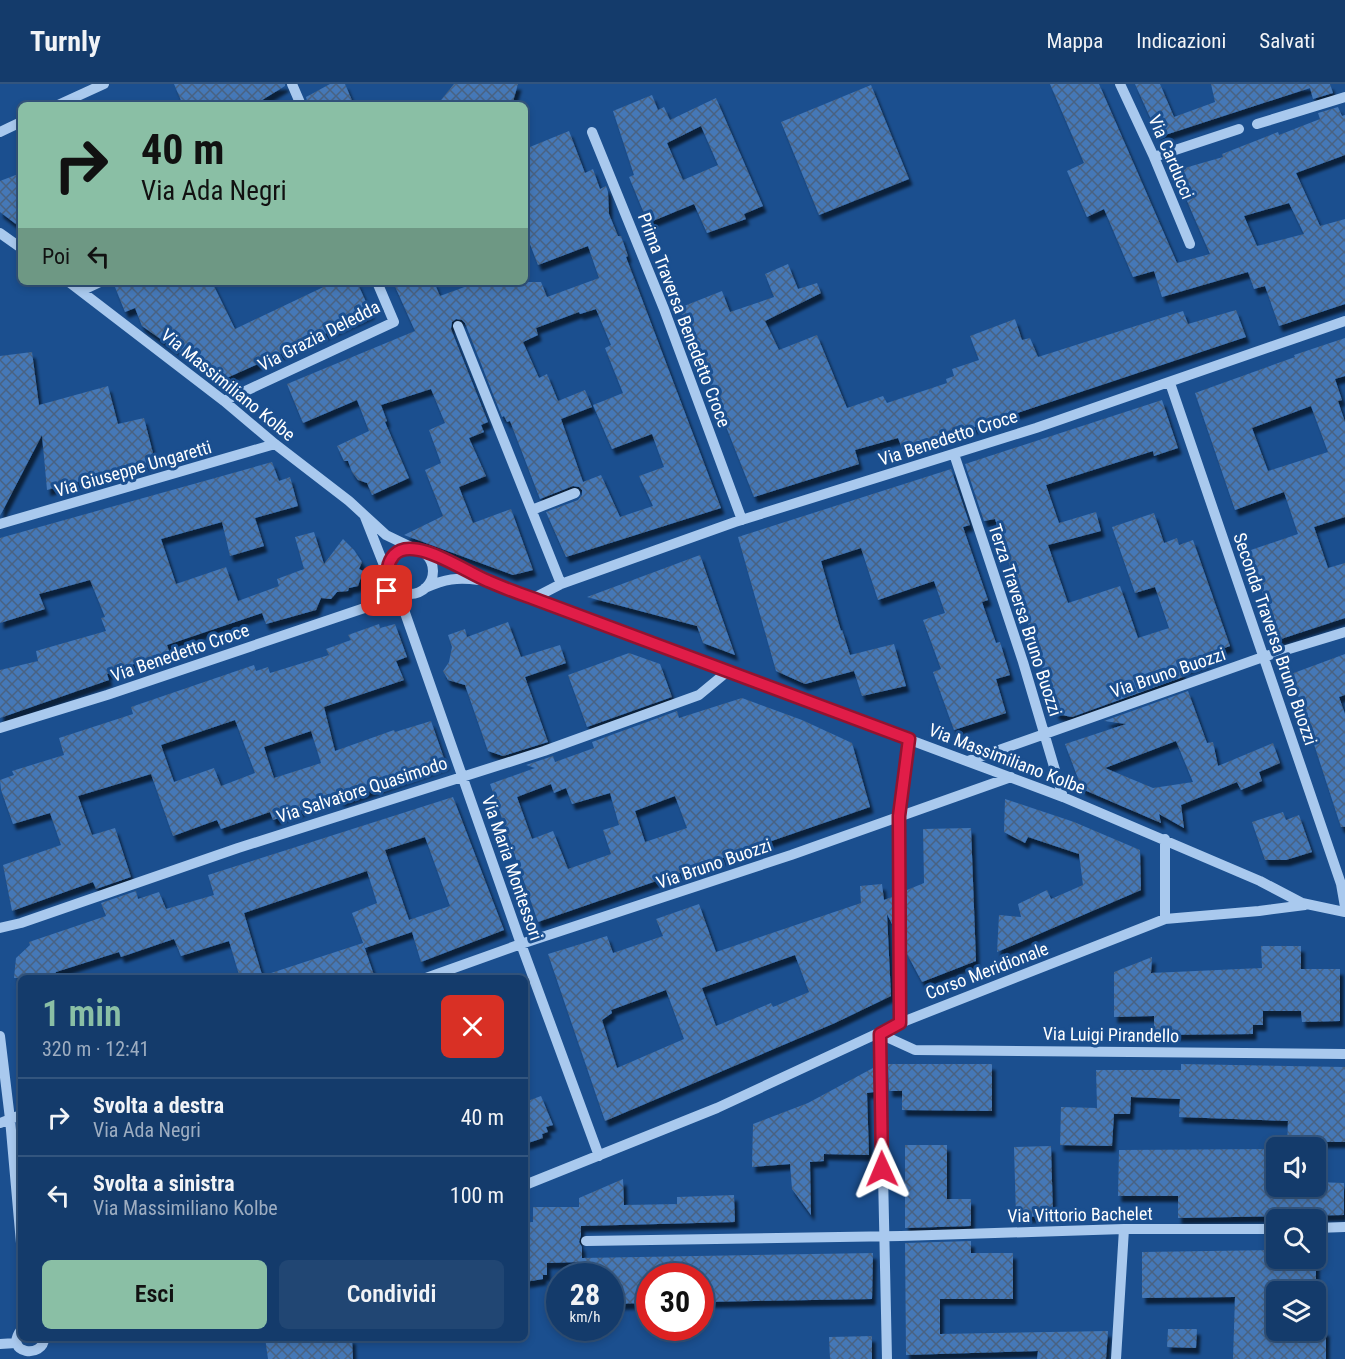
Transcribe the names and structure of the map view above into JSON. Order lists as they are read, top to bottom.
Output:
{
  "streets": {
    "street": [
      "Via Carducci",
      "Prima Traversa Benedetto Croce",
      "Via Grazia Deledda",
      "Via Massimiliano Kolbe",
      "Via Benedetto Croce",
      "Via Giuseppe Ungaretti",
      "Terza Traversa Bruno Buozzi",
      "Seconda Traversa Bruno Buozzi",
      "Via Bruno Buozzi",
      "Via Salvatore Quasimodo",
      "Via Maria Montessori",
      "Corso Meridionale",
      "Via Luigi Pirandello",
      "Via Vittorio Bachelet"
    ]
  },
  "crossings": [
    ["Prima Traversa Benedetto Croce", "Via Benedetto Croce"],
    ["Via Grazia Deledda", "Via Massimiliano Kolbe"],
    ["Via Massimiliano Kolbe", "Via Benedetto Croce"],
    ["Via Massimiliano Kolbe", "Via Giuseppe Ungaretti"],
    ["Via Massimiliano Kolbe", "Terza Traversa Bruno Buozzi"],
    ["Via Massimiliano Kolbe", "Via Bruno Buozzi"],
    ["Via Massimiliano Kolbe", "Via Salvatore Quasimodo"],
    ["Via Massimiliano Kolbe", "Via Maria Montessori"],
    ["Via Massimiliano Kolbe", "Corso Meridionale"],
    ["Via Benedetto Croce", "Terza Traversa Bruno Buozzi"],
    ["Via Benedetto Croce", "Seconda Traversa Bruno Buozzi"],
    ["Via Benedetto Croce", "Via Maria Montessori"],
    ["Terza Traversa Bruno Buozzi", "Via Bruno Buozzi"],
    ["Seconda Traversa Bruno Buozzi", "Via Bruno Buozzi"],
    ["Via Bruno Buozzi", "Via Maria Montessori"],
    ["Via Salvatore Quasimodo", "Via Maria Montessori"],
    ["Via Maria Montessori", "Corso Meridionale"],
    ["Corso Meridionale", "Via Luigi Pirandello"]
  ],
  "page": {
    "header": "Turnly",
    "nav": ["Mappa", "Indicazioni", "Salvati"],
    "turn": ["40 m", "Via Ada Negri"],
    "then": "Poi",
    "heading": ["1 min", "320 m · 12:41"],
    "list": [
      {
        "name": "Svolta a destra",
        "note": "Via Ada Negri",
        "value": "40 m"
      },
      {
        "name": "Svolta a sinistra",
        "note": "Via Massimiliano Kolbe",
        "value": "100 m"
      }
    ],
    "buttons": ["Esci", "Condividi"],
    "speed": "28 km/h",
    "limit": "30"
  }
}
